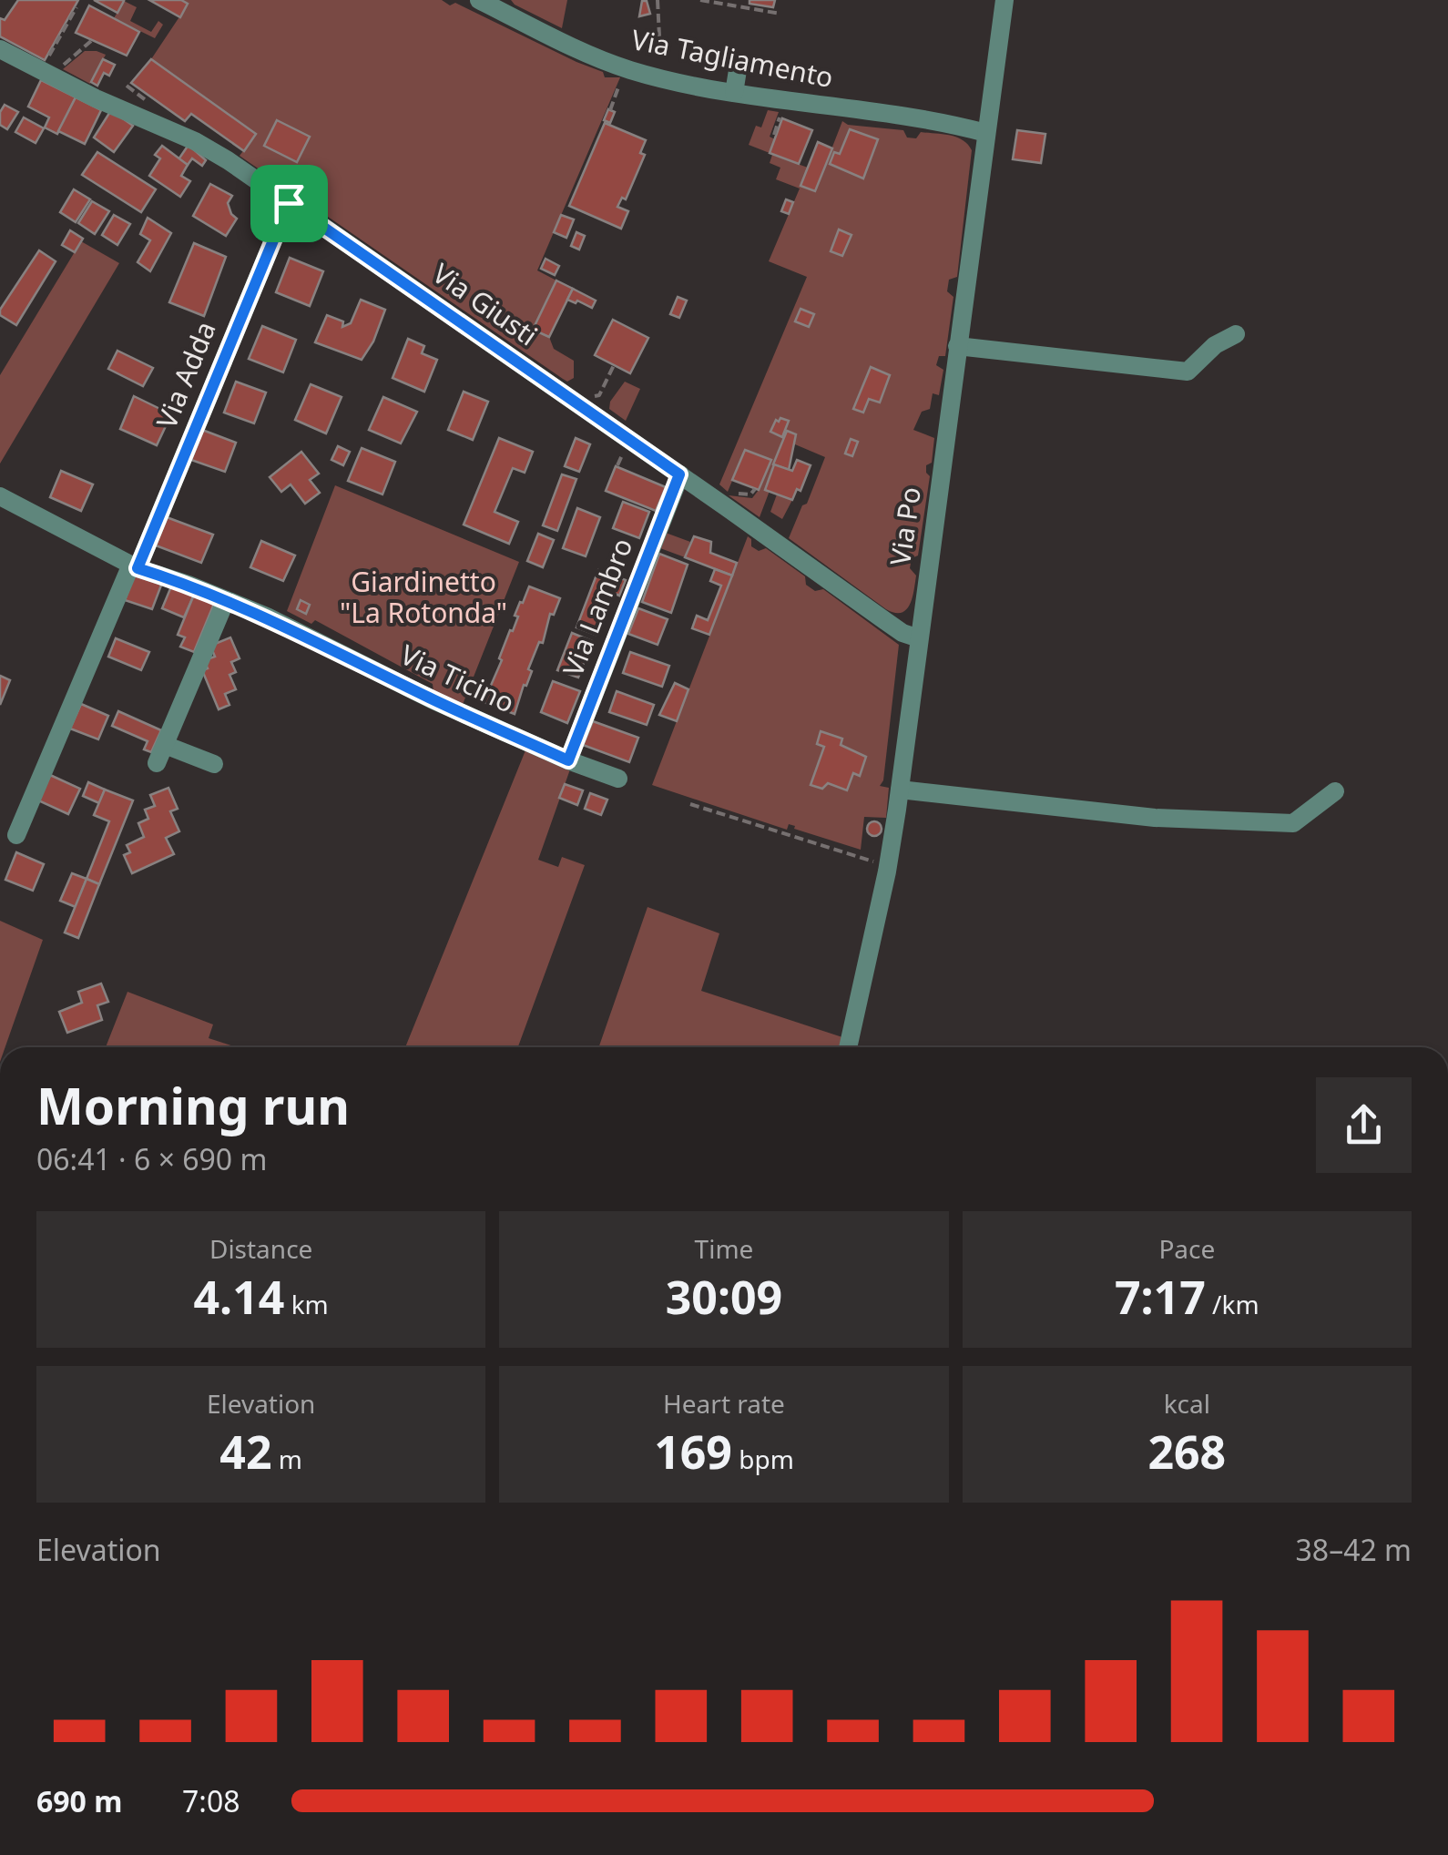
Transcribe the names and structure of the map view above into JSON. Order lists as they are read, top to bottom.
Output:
{
  "streets": {
    "street": [
      "Via Tagliamento",
      "Via Giusti",
      "Via Adda",
      "Via Po",
      "Via Lambro",
      "Via Ticino"
    ]
  },
  "crossings": [
    ["Via Tagliamento", "Via Po"],
    ["Via Giusti", "Via Adda"],
    ["Via Giusti", "Via Po"],
    ["Via Giusti", "Via Lambro"],
    ["Via Adda", "Via Ticino"],
    ["Via Lambro", "Via Ticino"]
  ],
  "parks": ["Giardinetto \"La Rotonda\""],
  "page": {
    "heading": ["Morning run", "06:41 · 6 × 690 m"],
    "stats": [
      ["Distance", "4.14 km"],
      ["Time", "30:09"],
      ["Pace", "7:17 /km"],
      ["Elevation", "42 m"],
      ["Heart rate", "169 bpm"],
      ["kcal", "268"]
    ],
    "chart": ["Elevation", "38–42 m"],
    "list": [
      {
        "name": "690 m",
        "note": "7:08"
      }
    ]
  }
}
